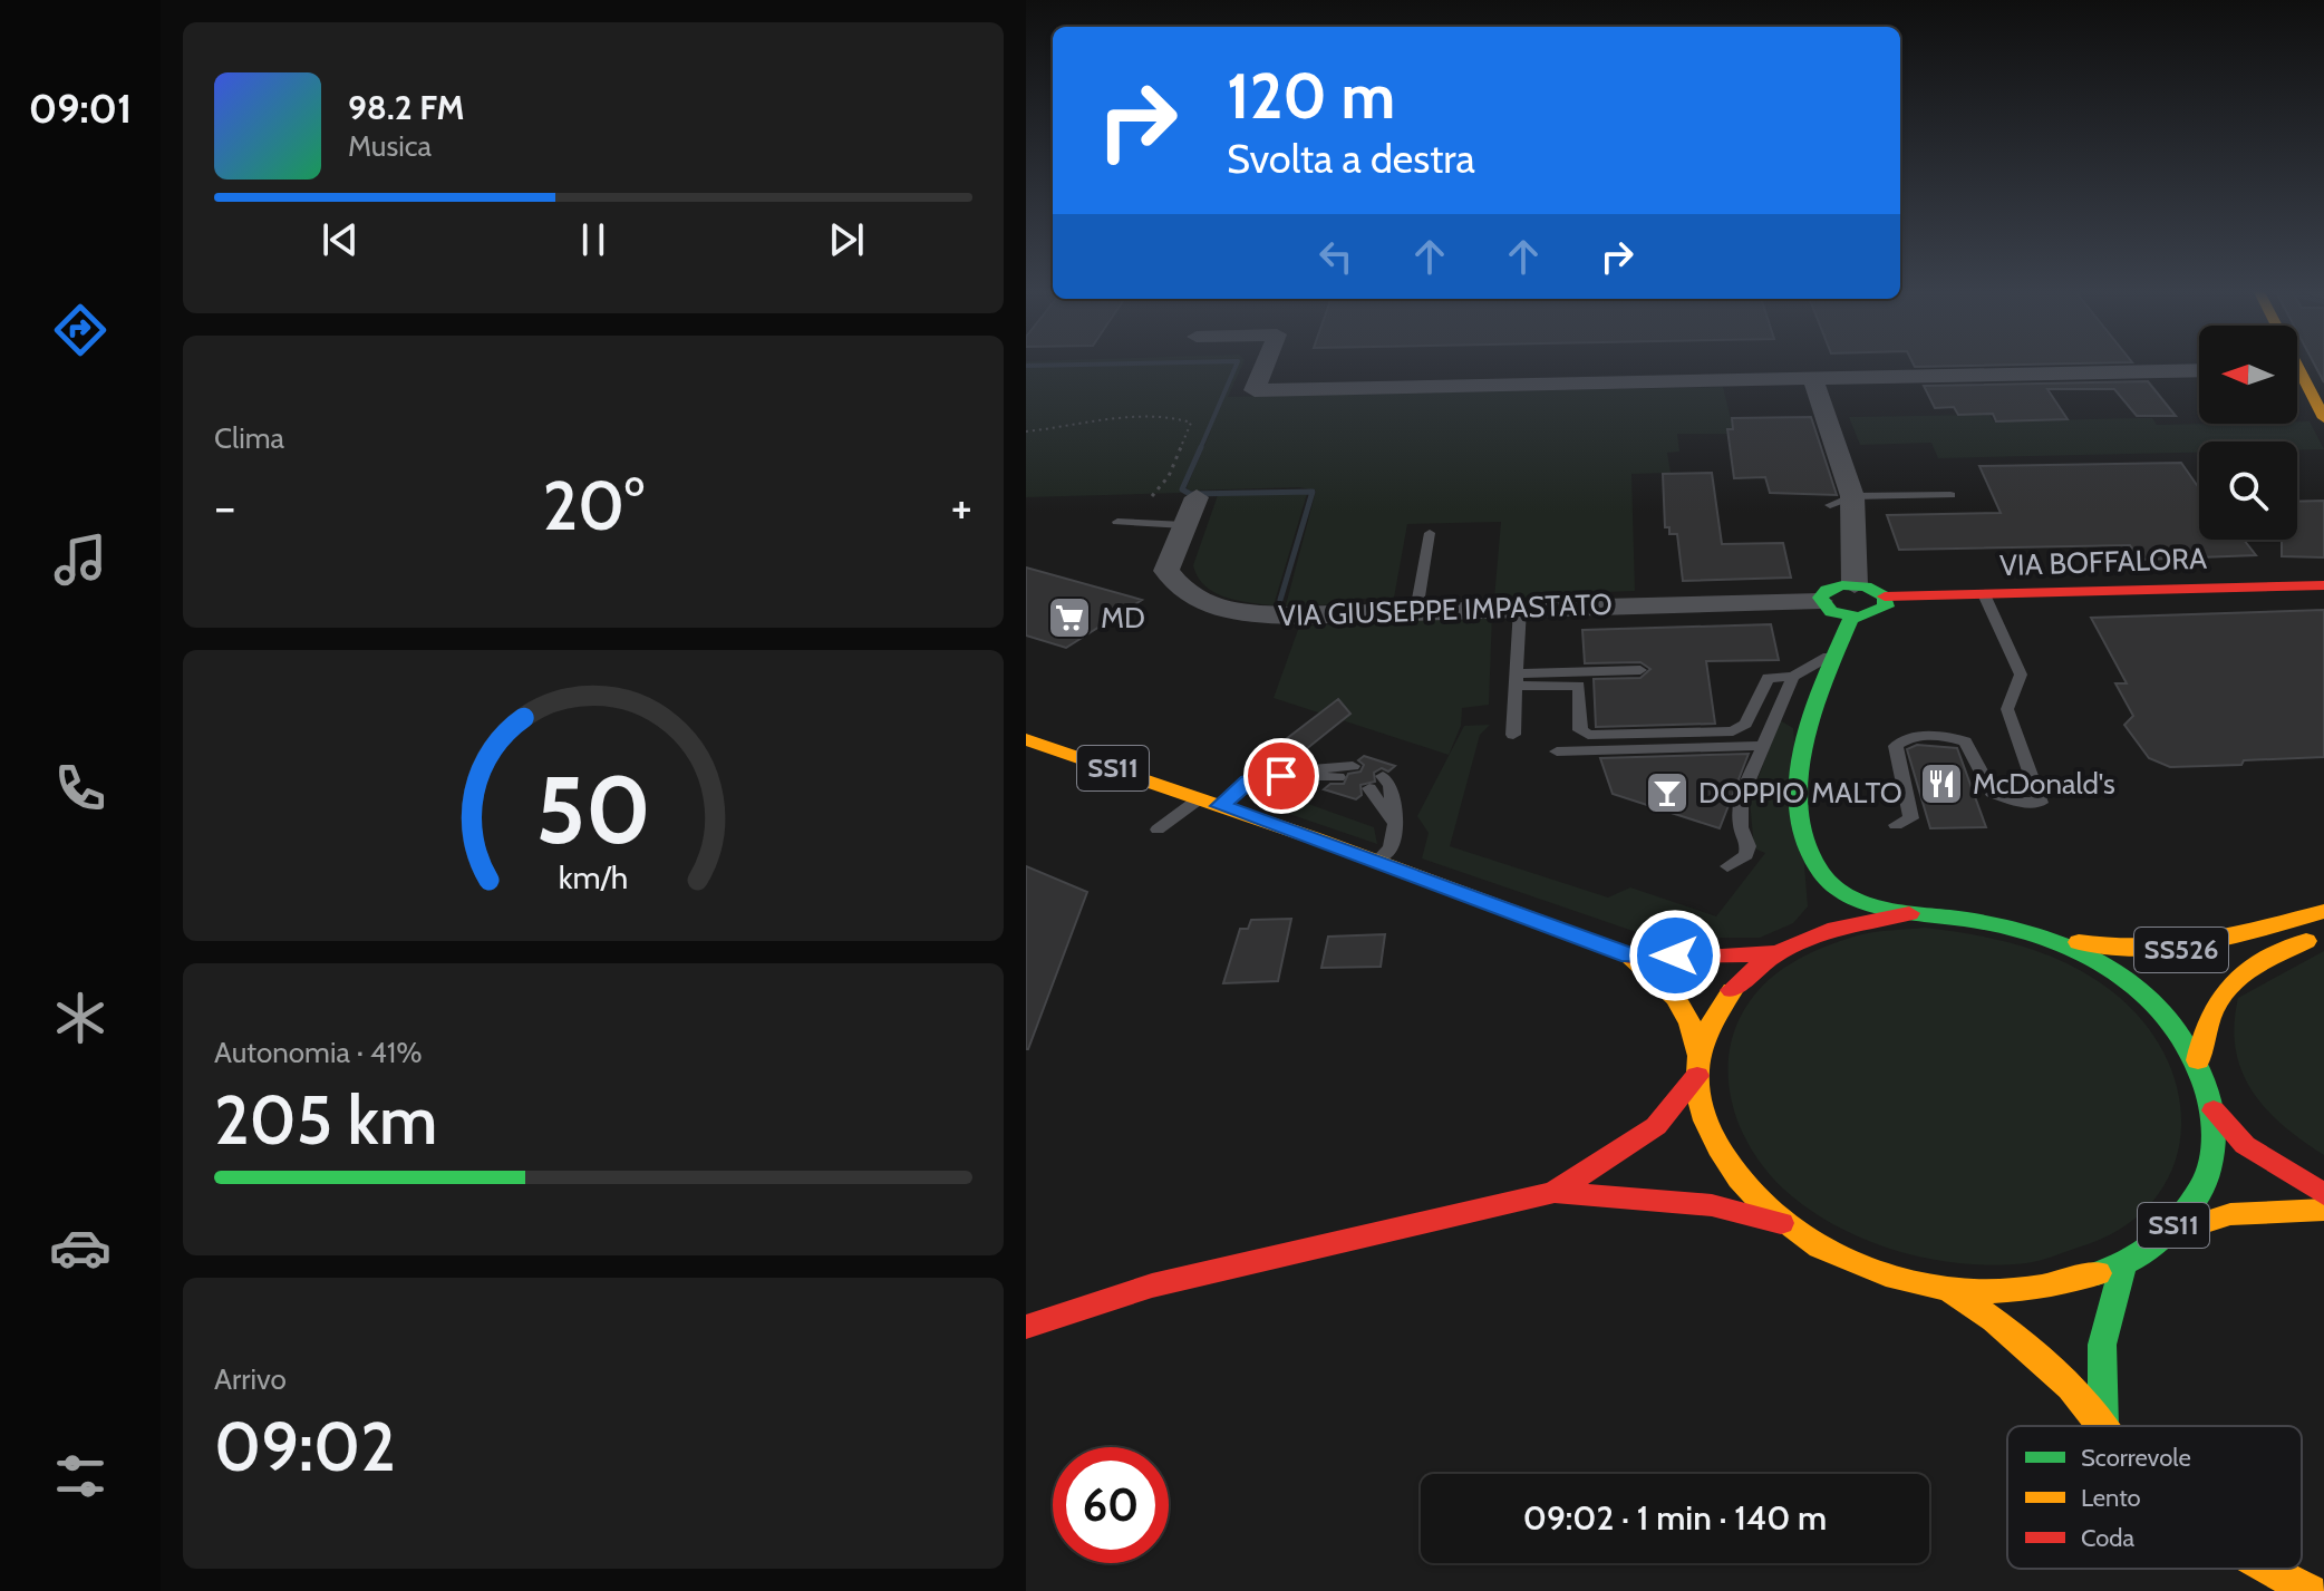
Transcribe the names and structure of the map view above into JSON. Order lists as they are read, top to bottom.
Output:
{
  "streets": {
    "main road": ["VIA BOFFALORA", "SS11", "SS526"],
    "street": ["VIA GIUSEPPE IMPASTATO"]
  },
  "crossings": [
    ["SS11", "SS526"]
  ],
  "places": {
    "supermarket": ["MD"],
    "restaurant": ["McDonald's"],
    "bar": ["DOPPIO MALTO"]
  },
  "legend": ["Scorrevole", "Lento", "Coda"],
  "north": "left",
  "page": {
    "tabs": "09:01",
    "turn": ["120 m", "Svolta a destra"],
    "song": ["98.2 FM", "Musica"],
    "tile": [
      "Clima",
      ["Autonomia · 41%", "205 km"],
      ["Arrivo", "09:02"]
    ],
    "heat": ["−", "20°", "+"],
    "limit": "60",
    "trip": "09:02 · 1 min · 140 m",
    "gauge": ["50", "km/h"]
  }
}
